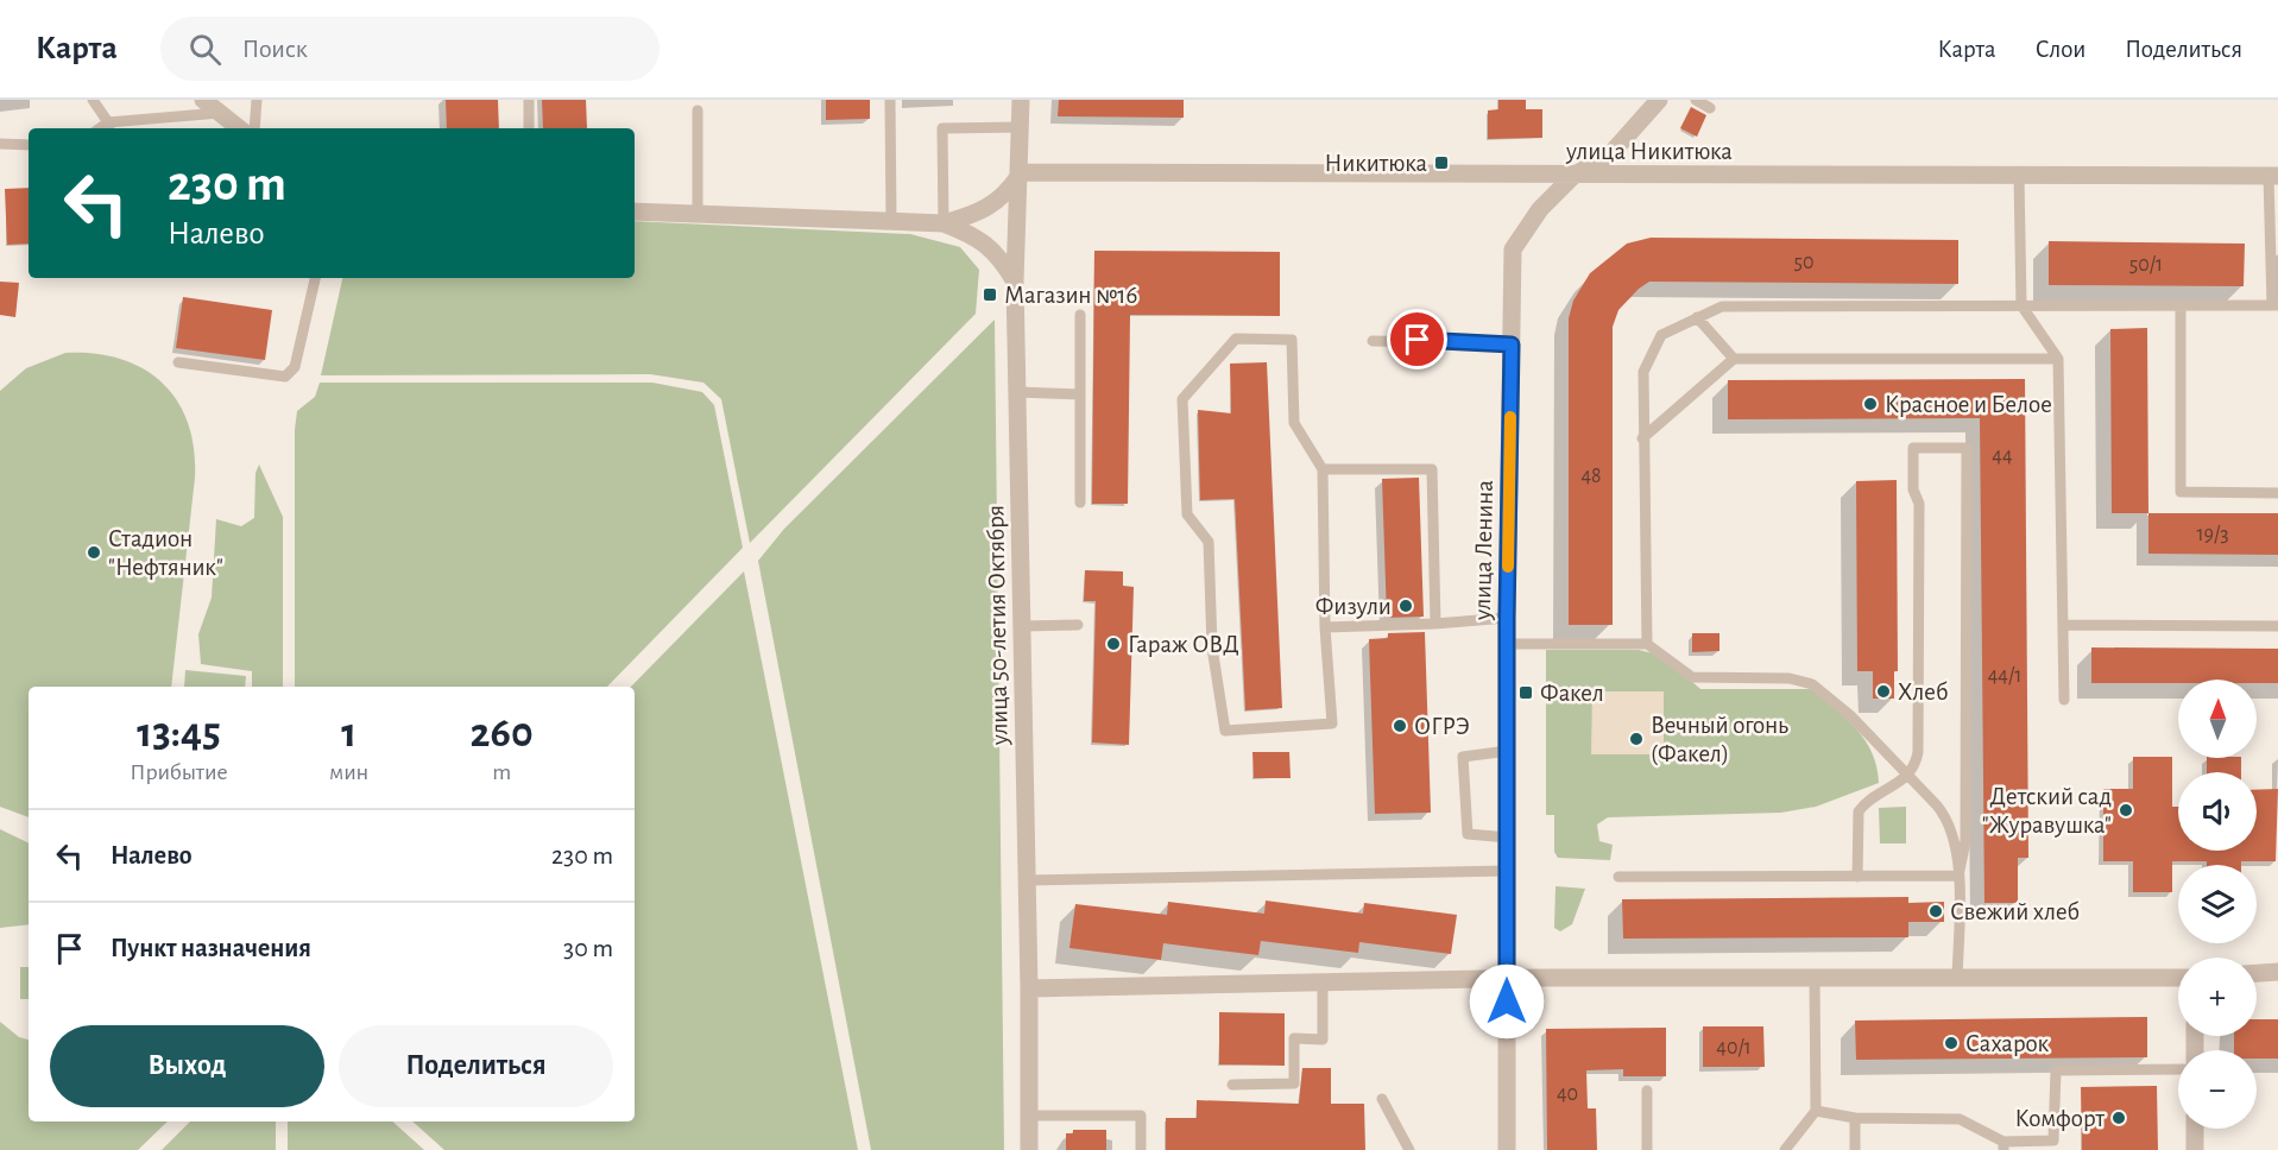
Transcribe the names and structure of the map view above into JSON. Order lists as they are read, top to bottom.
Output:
{
  "streets": {
    "street": ["улица Никитюка", "улица Ленина", "улица 50-летия Октября"]
  },
  "crossings": [
    ["улица Никитюка", "улица Ленина"],
    ["улица Никитюка", "улица 50-летия Октября"]
  ],
  "places": {
    "transit": ["Никитюка", "Магазин №16", "Факел"],
    "other": [
      "Красное и Белое",
      "Стадион \"Нефтяник\"",
      "Физули",
      "Гараж ОВД",
      "Хлеб",
      "ОГРЭ",
      "Вечный огонь (Факел)",
      "Детский сад \"Журавушка\"",
      "Свежий хлеб",
      "Сахарок",
      "Комфорт"
    ]
  },
  "house_numbers": [
    "50",
    "50/1",
    "44",
    "48",
    "19/3",
    "44/1",
    "40/1",
    "40"
  ],
  "north": "top",
  "page": {
    "header": "Карта",
    "search": "Поиск",
    "nav": ["Карта", "Слои", "Поделиться"],
    "turn": ["230 m", "Налево"],
    "map_buttons": ["+", "−"],
    "eta": [
      "13:45",
      "Прибытие",
      "1",
      "мин",
      "260",
      "m"
    ],
    "list": [
      {
        "name": "Налево",
        "value": "230 m"
      },
      {
        "name": "Пункт назначения",
        "value": "30 m"
      }
    ],
    "buttons": ["Выход", "Поделиться"]
  }
}
